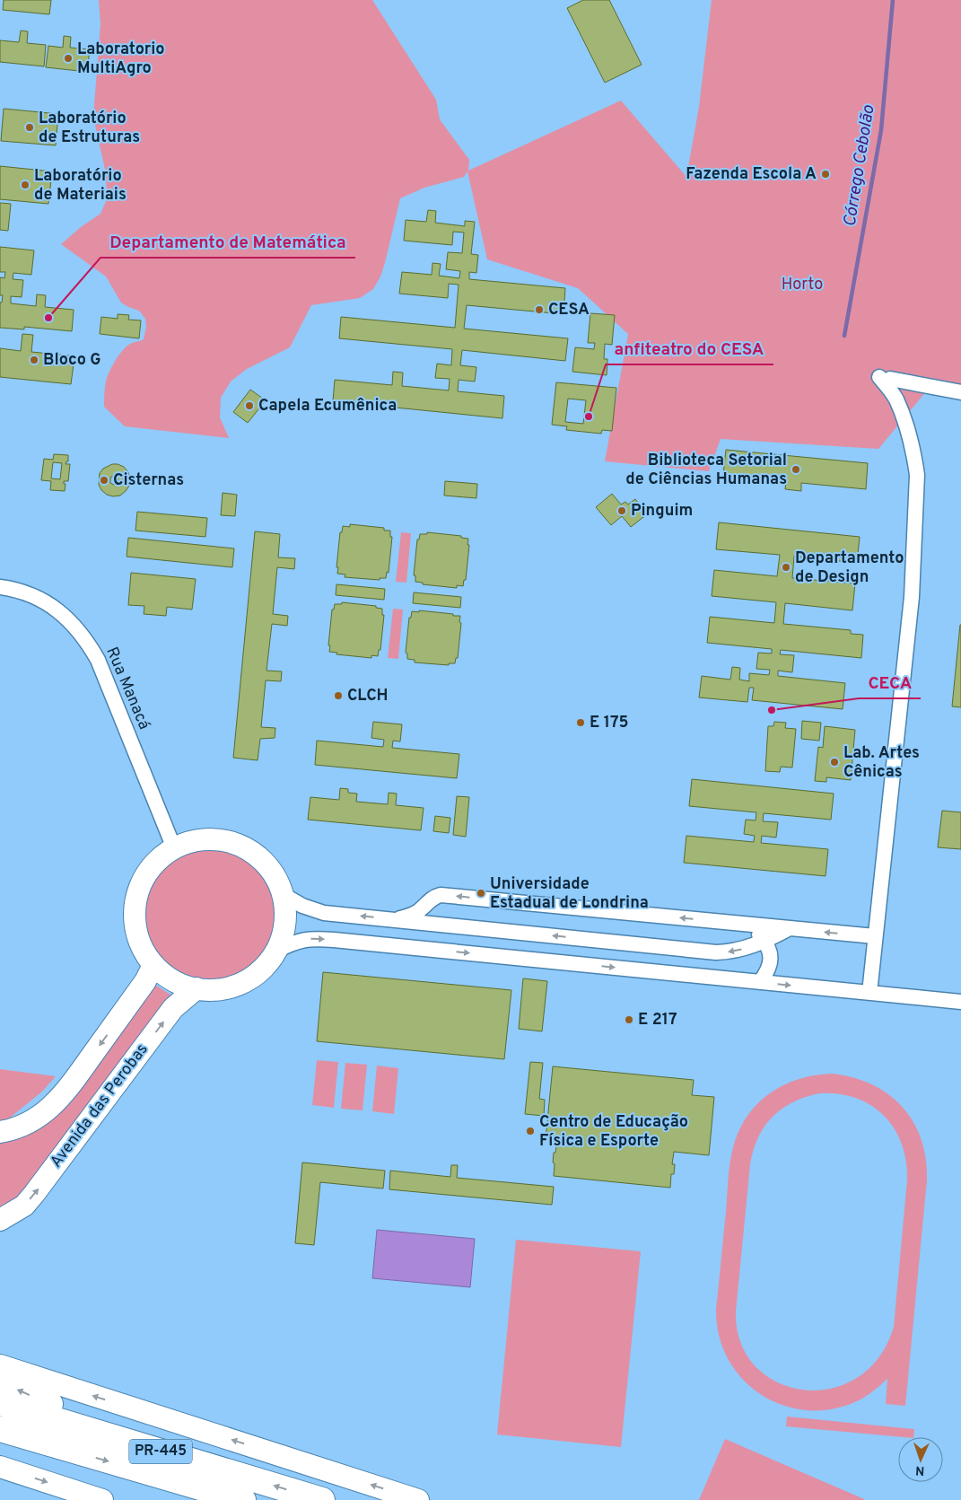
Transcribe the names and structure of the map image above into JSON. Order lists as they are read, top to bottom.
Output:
{
  "streets": {
    "highway": ["PR-445"],
    "street": ["Rua Manacá", "Avenida das Perobas"]
  },
  "crossings": [
    ["Rua Manacá", "Avenida das Perobas"]
  ],
  "water": ["Córrego Cebolão"],
  "parks": ["Horto"],
  "places": [
    "Laboratorio MultiAgro",
    "Laboratório de Estruturas",
    "Fazenda Escola A",
    "Laboratório de Materiais",
    "CESA",
    "Departamento de Matemática",
    "Bloco G",
    "Capela Ecumênica",
    "anfiteatro do CESA",
    "Biblioteca Setorial de Ciências Humanas",
    "Cisternas",
    "Pinguim",
    "Departamento de Design",
    "CLCH",
    "CECA",
    "E 175",
    "Lab. Artes Cênicas",
    "Universidade Estadual de Londrina",
    "E 217",
    "Centro de Educação Física e Esporte"
  ],
  "north": "bottom"
}
